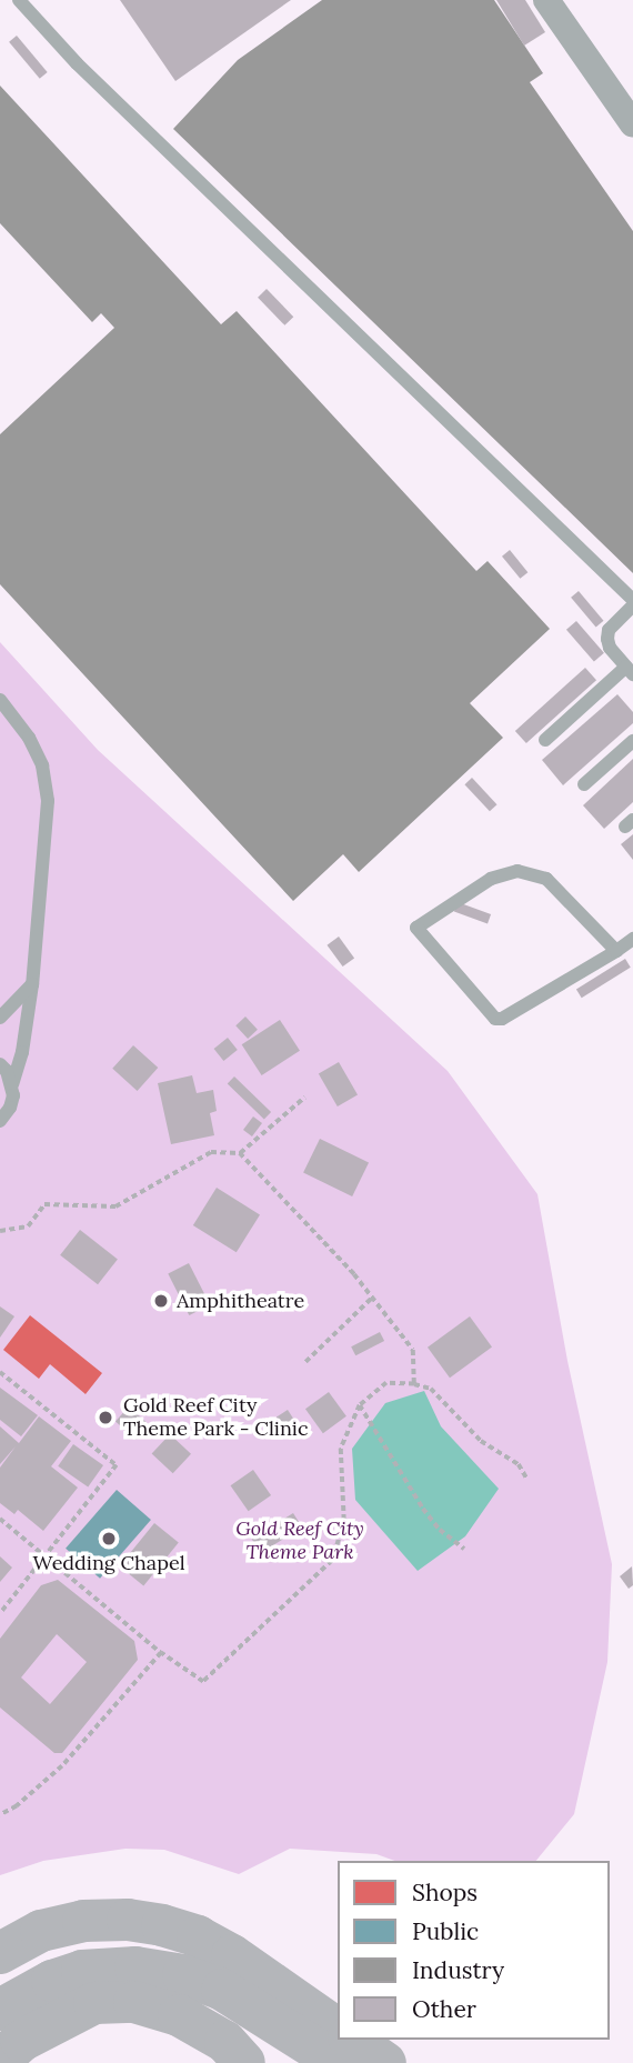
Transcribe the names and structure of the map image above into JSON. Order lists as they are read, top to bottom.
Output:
{
  "parks": ["Gold Reef City Theme Park"],
  "places": ["Amphitheatre", "Gold Reef City Theme Park - Clinic", "Wedding Chapel"],
  "legend": [
    "Shops",
    "Public",
    "Industry",
    "Other"
  ]
}
